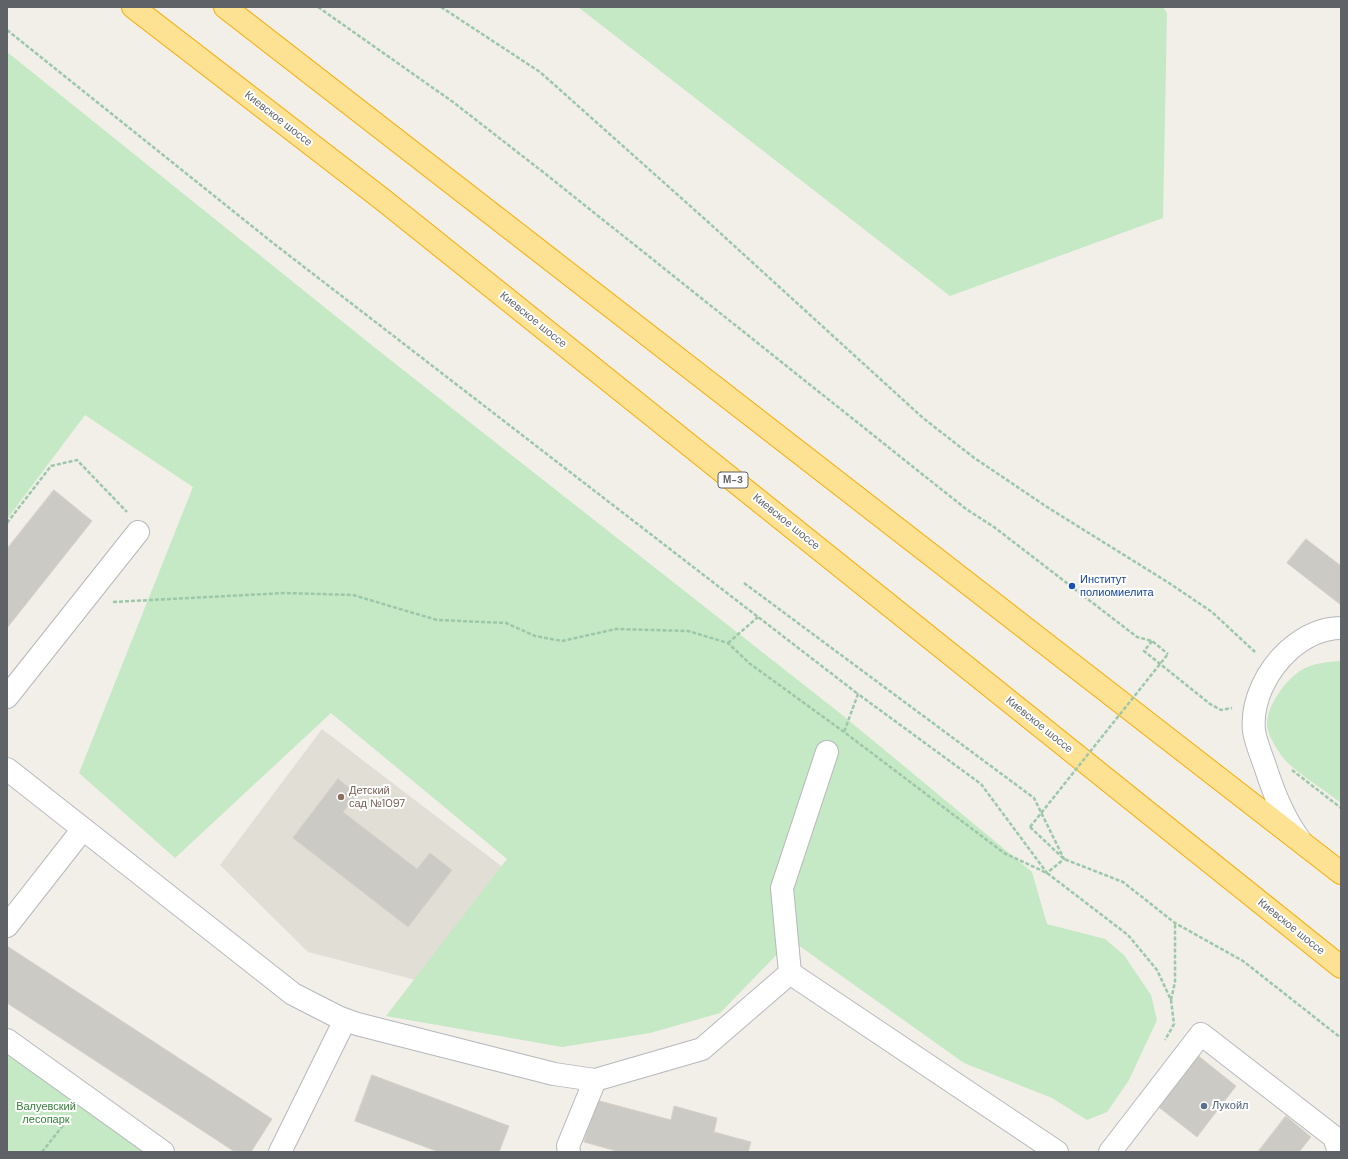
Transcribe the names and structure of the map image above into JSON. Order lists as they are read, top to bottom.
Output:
{
  "streets": {
    "highway": ["Киевское шоссе", "М-3"]
  },
  "parks": ["Валуевский лесопарк"],
  "places": ["Институт полиомиелита", "Детский сад №1097", "Лукойл"]
}
